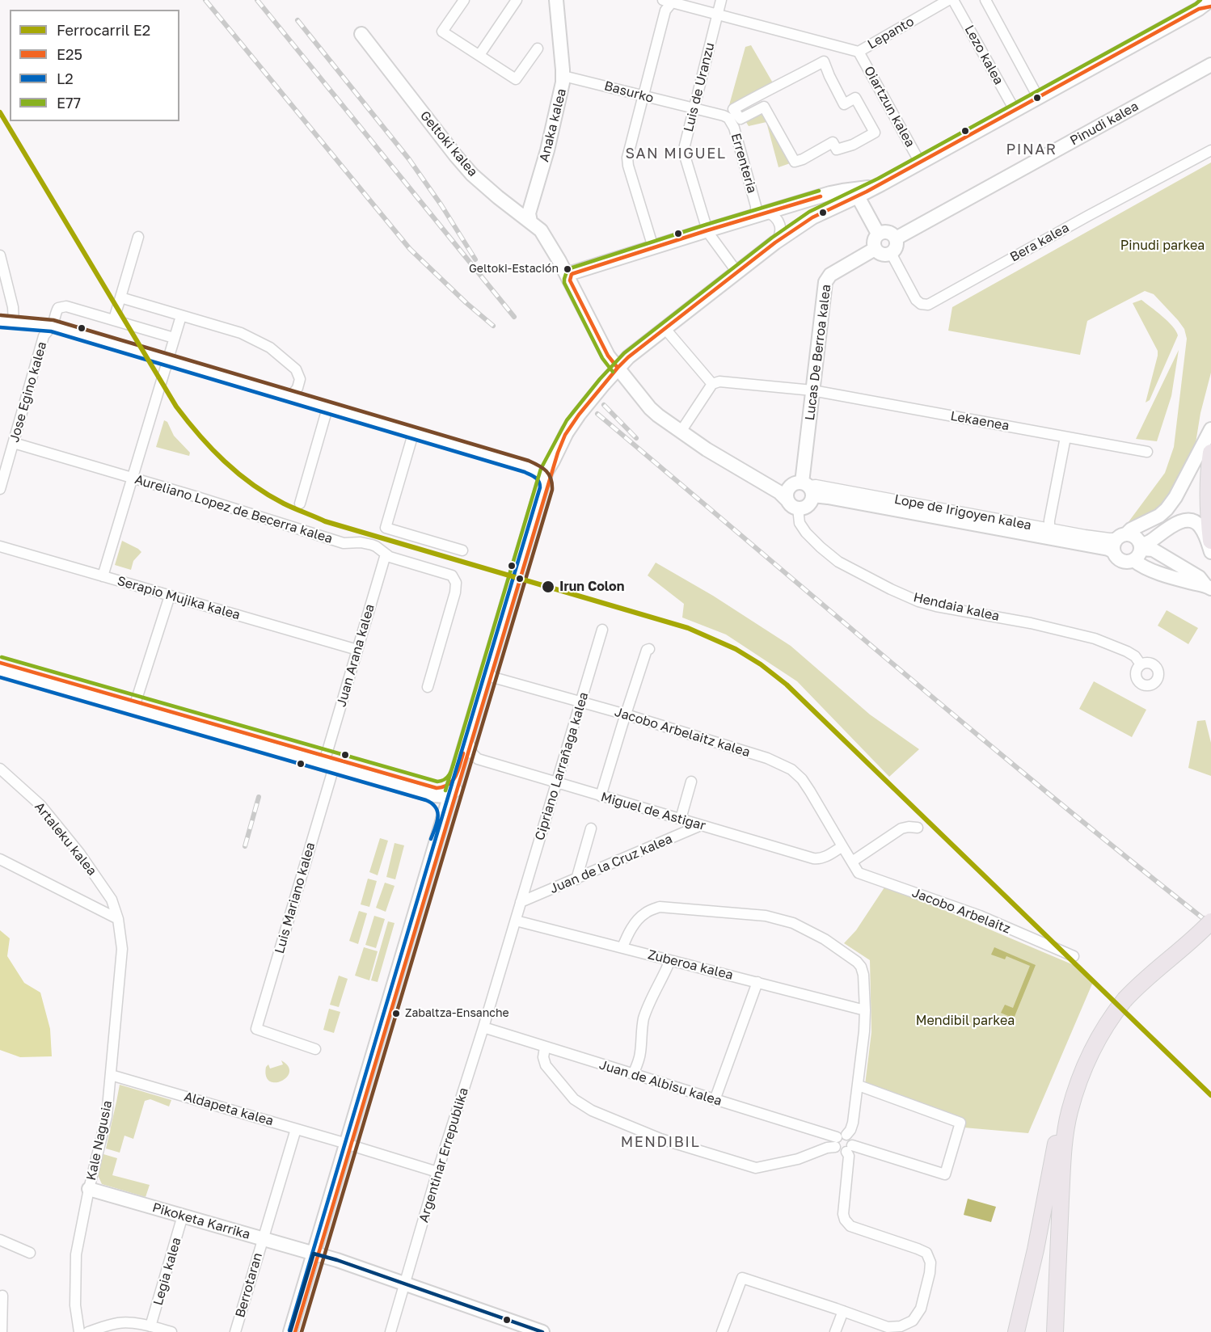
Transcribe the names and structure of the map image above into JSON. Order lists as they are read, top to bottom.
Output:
{
  "streets": {
    "main road": [
      "Pinudi kalea",
      "Anaka kalea",
      "Geltoki kalea",
      "Lucas De Berroa kalea",
      "Lope de Irigoyen kalea",
      "Pikoketa Karrika"
    ],
    "street": [
      "Lepanto",
      "Lezo kalea",
      "Luis de Uranzu",
      "Basurko",
      "Oiartzun kalea",
      "Errenteria",
      "Bera kalea",
      "Jose Egino kalea",
      "Lekaenea",
      "Aureliano Lopez de Becerra kalea",
      "Serapio Mujika kalea",
      "Hendaia kalea",
      "Juan Arana kalea",
      "Jacobo Arbelaitz kalea",
      "Cipriano Larrañaga kalea",
      "Miguel de Astigar",
      "Artaleku kalea",
      "Juan de la Cruz kalea",
      "Luis Mariano kalea",
      "Jacobo Arbelaitz",
      "Zuberoa kalea",
      "Juan de Albisu kalea",
      "Aldapeta kalea",
      "Kale Nagusia",
      "Argentinar Errepublika",
      "Legia kalea",
      "Berrotaran"
    ]
  },
  "crossings": [
    ["Lepanto", "Oiartzun kalea"],
    ["Luis de Uranzu", "Basurko"],
    ["Luis de Uranzu", "Errenteria"],
    ["Basurko", "Anaka kalea"],
    ["Basurko", "Errenteria"],
    ["Pinudi kalea", "Bera kalea"],
    ["Pinudi kalea", "Lucas De Berroa kalea"],
    ["Anaka kalea", "Geltoki kalea"],
    ["Bera kalea", "Lucas De Berroa kalea"],
    ["Lucas De Berroa kalea", "Lekaenea"],
    ["Lucas De Berroa kalea", "Lope de Irigoyen kalea"],
    ["Lucas De Berroa kalea", "Hendaia kalea"],
    ["Jose Egino kalea", "Aureliano Lopez de Becerra kalea"],
    ["Aureliano Lopez de Becerra kalea", "Juan Arana kalea"],
    ["Lope de Irigoyen kalea", "Hendaia kalea"],
    ["Serapio Mujika kalea", "Juan Arana kalea"],
    ["Juan Arana kalea", "Luis Mariano kalea"],
    ["Jacobo Arbelaitz kalea", "Cipriano Larrañaga kalea"],
    ["Jacobo Arbelaitz kalea", "Miguel de Astigar"],
    ["Jacobo Arbelaitz kalea", "Jacobo Arbelaitz"],
    ["Cipriano Larrañaga kalea", "Miguel de Astigar"],
    ["Cipriano Larrañaga kalea", "Juan de la Cruz kalea"],
    ["Cipriano Larrañaga kalea", "Zuberoa kalea"],
    ["Cipriano Larrañaga kalea", "Argentinar Errepublika"],
    ["Miguel de Astigar", "Juan de la Cruz kalea"],
    ["Miguel de Astigar", "Jacobo Arbelaitz"],
    ["Artaleku kalea", "Kale Nagusia"],
    ["Zuberoa kalea", "Argentinar Errepublika"],
    ["Juan de Albisu kalea", "Argentinar Errepublika"],
    ["Aldapeta kalea", "Kale Nagusia"],
    ["Aldapeta kalea", "Argentinar Errepublika"],
    ["Aldapeta kalea", "Berrotaran"],
    ["Kale Nagusia", "Pikoketa Karrika"],
    ["Argentinar Errepublika", "Pikoketa Karrika"],
    ["Pikoketa Karrika", "Legia kalea"],
    ["Pikoketa Karrika", "Berrotaran"]
  ],
  "districts": ["PINAR", "SAN MIGUEL", "MENDIBIL"],
  "parks": ["Pinudi parkea", "Mendibil parkea"],
  "places": ["Geltoki-Estación", "Irun Colon", "Zabaltza-Ensanche"],
  "lines": [
    "transit line E77",
    "transit line E25",
    "rail line E2",
    "transit line L2"
  ],
  "legend": [
    "Ferrocarril E2",
    "E25",
    "L2",
    "E77"
  ]
}
